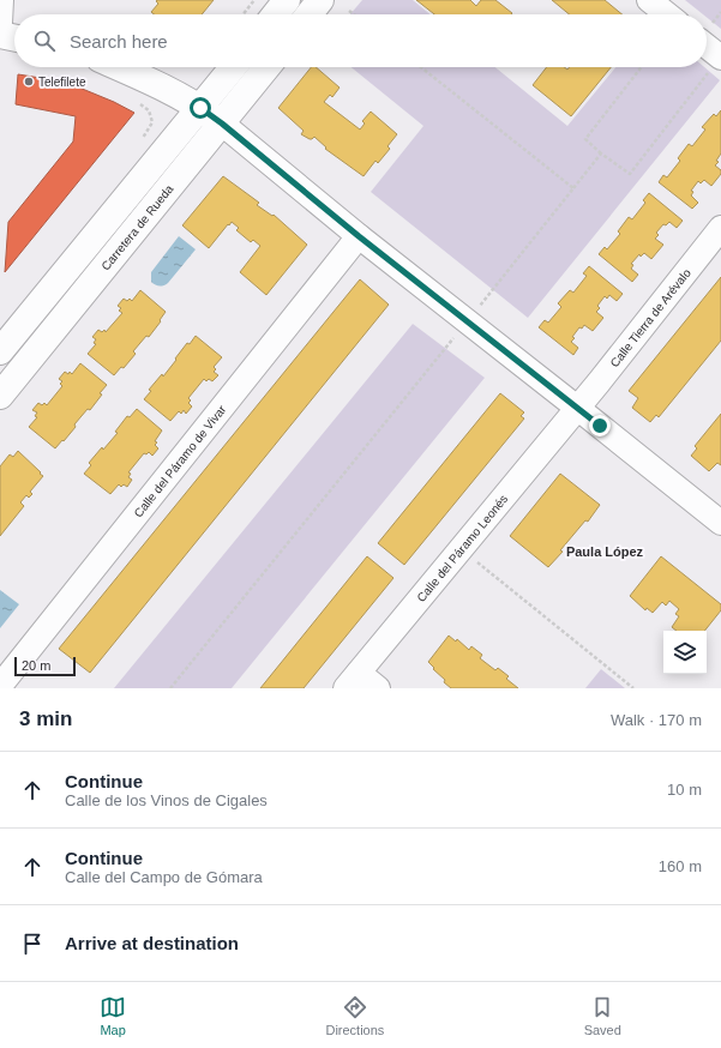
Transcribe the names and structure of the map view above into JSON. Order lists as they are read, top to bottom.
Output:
{
  "streets": {
    "street": [
      "Carretera de Rueda",
      "Calle Tierra de Arévalo",
      "Calle del Páramo de Vivar",
      "Calle del Páramo Leonés"
    ]
  },
  "crossings": [
    ["Calle Tierra de Arévalo", "Calle del Páramo Leonés"]
  ],
  "districts": ["Paula López"],
  "places": ["Telefilete"],
  "scale_bar": "20 m",
  "page": {
    "search": "Search here",
    "scale": "20 m",
    "heading": ["3 min", "Walk · 170 m"],
    "list": [
      ["Continue", "Calle de los Vinos de Cigales", "10 m"],
      ["Continue", "Calle del Campo de Gómara", "160 m"],
      "Arrive at destination"
    ],
    "nav": ["Map", "Directions", "Saved"]
  }
}
